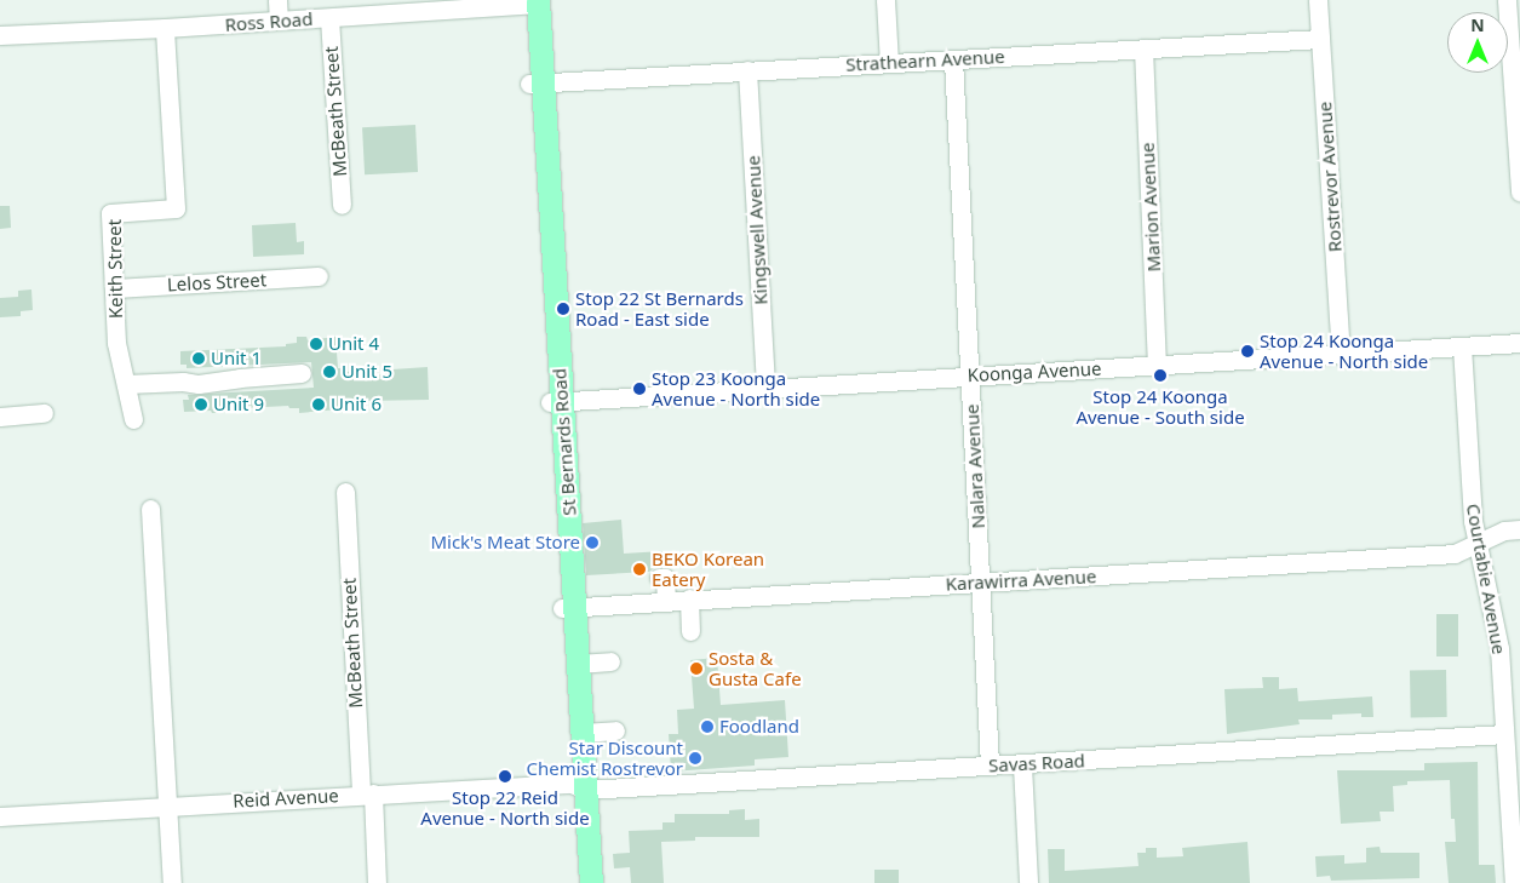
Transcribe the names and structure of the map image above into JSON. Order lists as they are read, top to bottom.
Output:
{
  "streets": {
    "main road": ["St Bernards Road"],
    "street": [
      "Ross Road",
      "Strathearn Avenue",
      "McBeath Street",
      "Rostrevor Avenue",
      "Marion Avenue",
      "Kingswell Avenue",
      "Keith Street",
      "Lelos Street",
      "Koonga Avenue",
      "Nalara Avenue",
      "Courtabie Avenue",
      "Karawirra Avenue",
      "Savas Road",
      "Reid Avenue"
    ]
  },
  "crossings": [
    ["Ross Road", "McBeath Street"],
    ["Ross Road", "Keith Street"],
    ["Ross Road", "St Bernards Road"],
    ["Strathearn Avenue", "Rostrevor Avenue"],
    ["Strathearn Avenue", "Marion Avenue"],
    ["Strathearn Avenue", "Kingswell Avenue"],
    ["Strathearn Avenue", "St Bernards Road"],
    ["Strathearn Avenue", "Nalara Avenue"],
    ["McBeath Street", "Reid Avenue"],
    ["Rostrevor Avenue", "Koonga Avenue"],
    ["Marion Avenue", "Koonga Avenue"],
    ["Kingswell Avenue", "Koonga Avenue"],
    ["Keith Street", "Lelos Street"],
    ["Koonga Avenue", "St Bernards Road"],
    ["Koonga Avenue", "Nalara Avenue"],
    ["Koonga Avenue", "Courtabie Avenue"],
    ["St Bernards Road", "Karawirra Avenue"],
    ["St Bernards Road", "Savas Road"],
    ["St Bernards Road", "Reid Avenue"],
    ["Nalara Avenue", "Karawirra Avenue"],
    ["Nalara Avenue", "Savas Road"],
    ["Courtabie Avenue", "Karawirra Avenue"],
    ["Courtabie Avenue", "Savas Road"],
    ["Savas Road", "Reid Avenue"]
  ],
  "places": [
    "Stop 22 St Bernards Road - East side",
    "Unit 4",
    "Stop 24 Koonga Avenue - North side",
    "Unit 1",
    "Unit 5",
    "Stop 24 Koonga Avenue - South side",
    "Stop 23 Koonga Avenue - North side",
    "Unit 9",
    "Unit 6",
    "Mick's Meat Store",
    "BEKO Korean Eatery",
    "Sosta & Gusta Cafe",
    "Foodland",
    "Star Discount Chemist Rostrevor",
    "Stop 22 Reid Avenue - North side"
  ],
  "north": "top"
}
